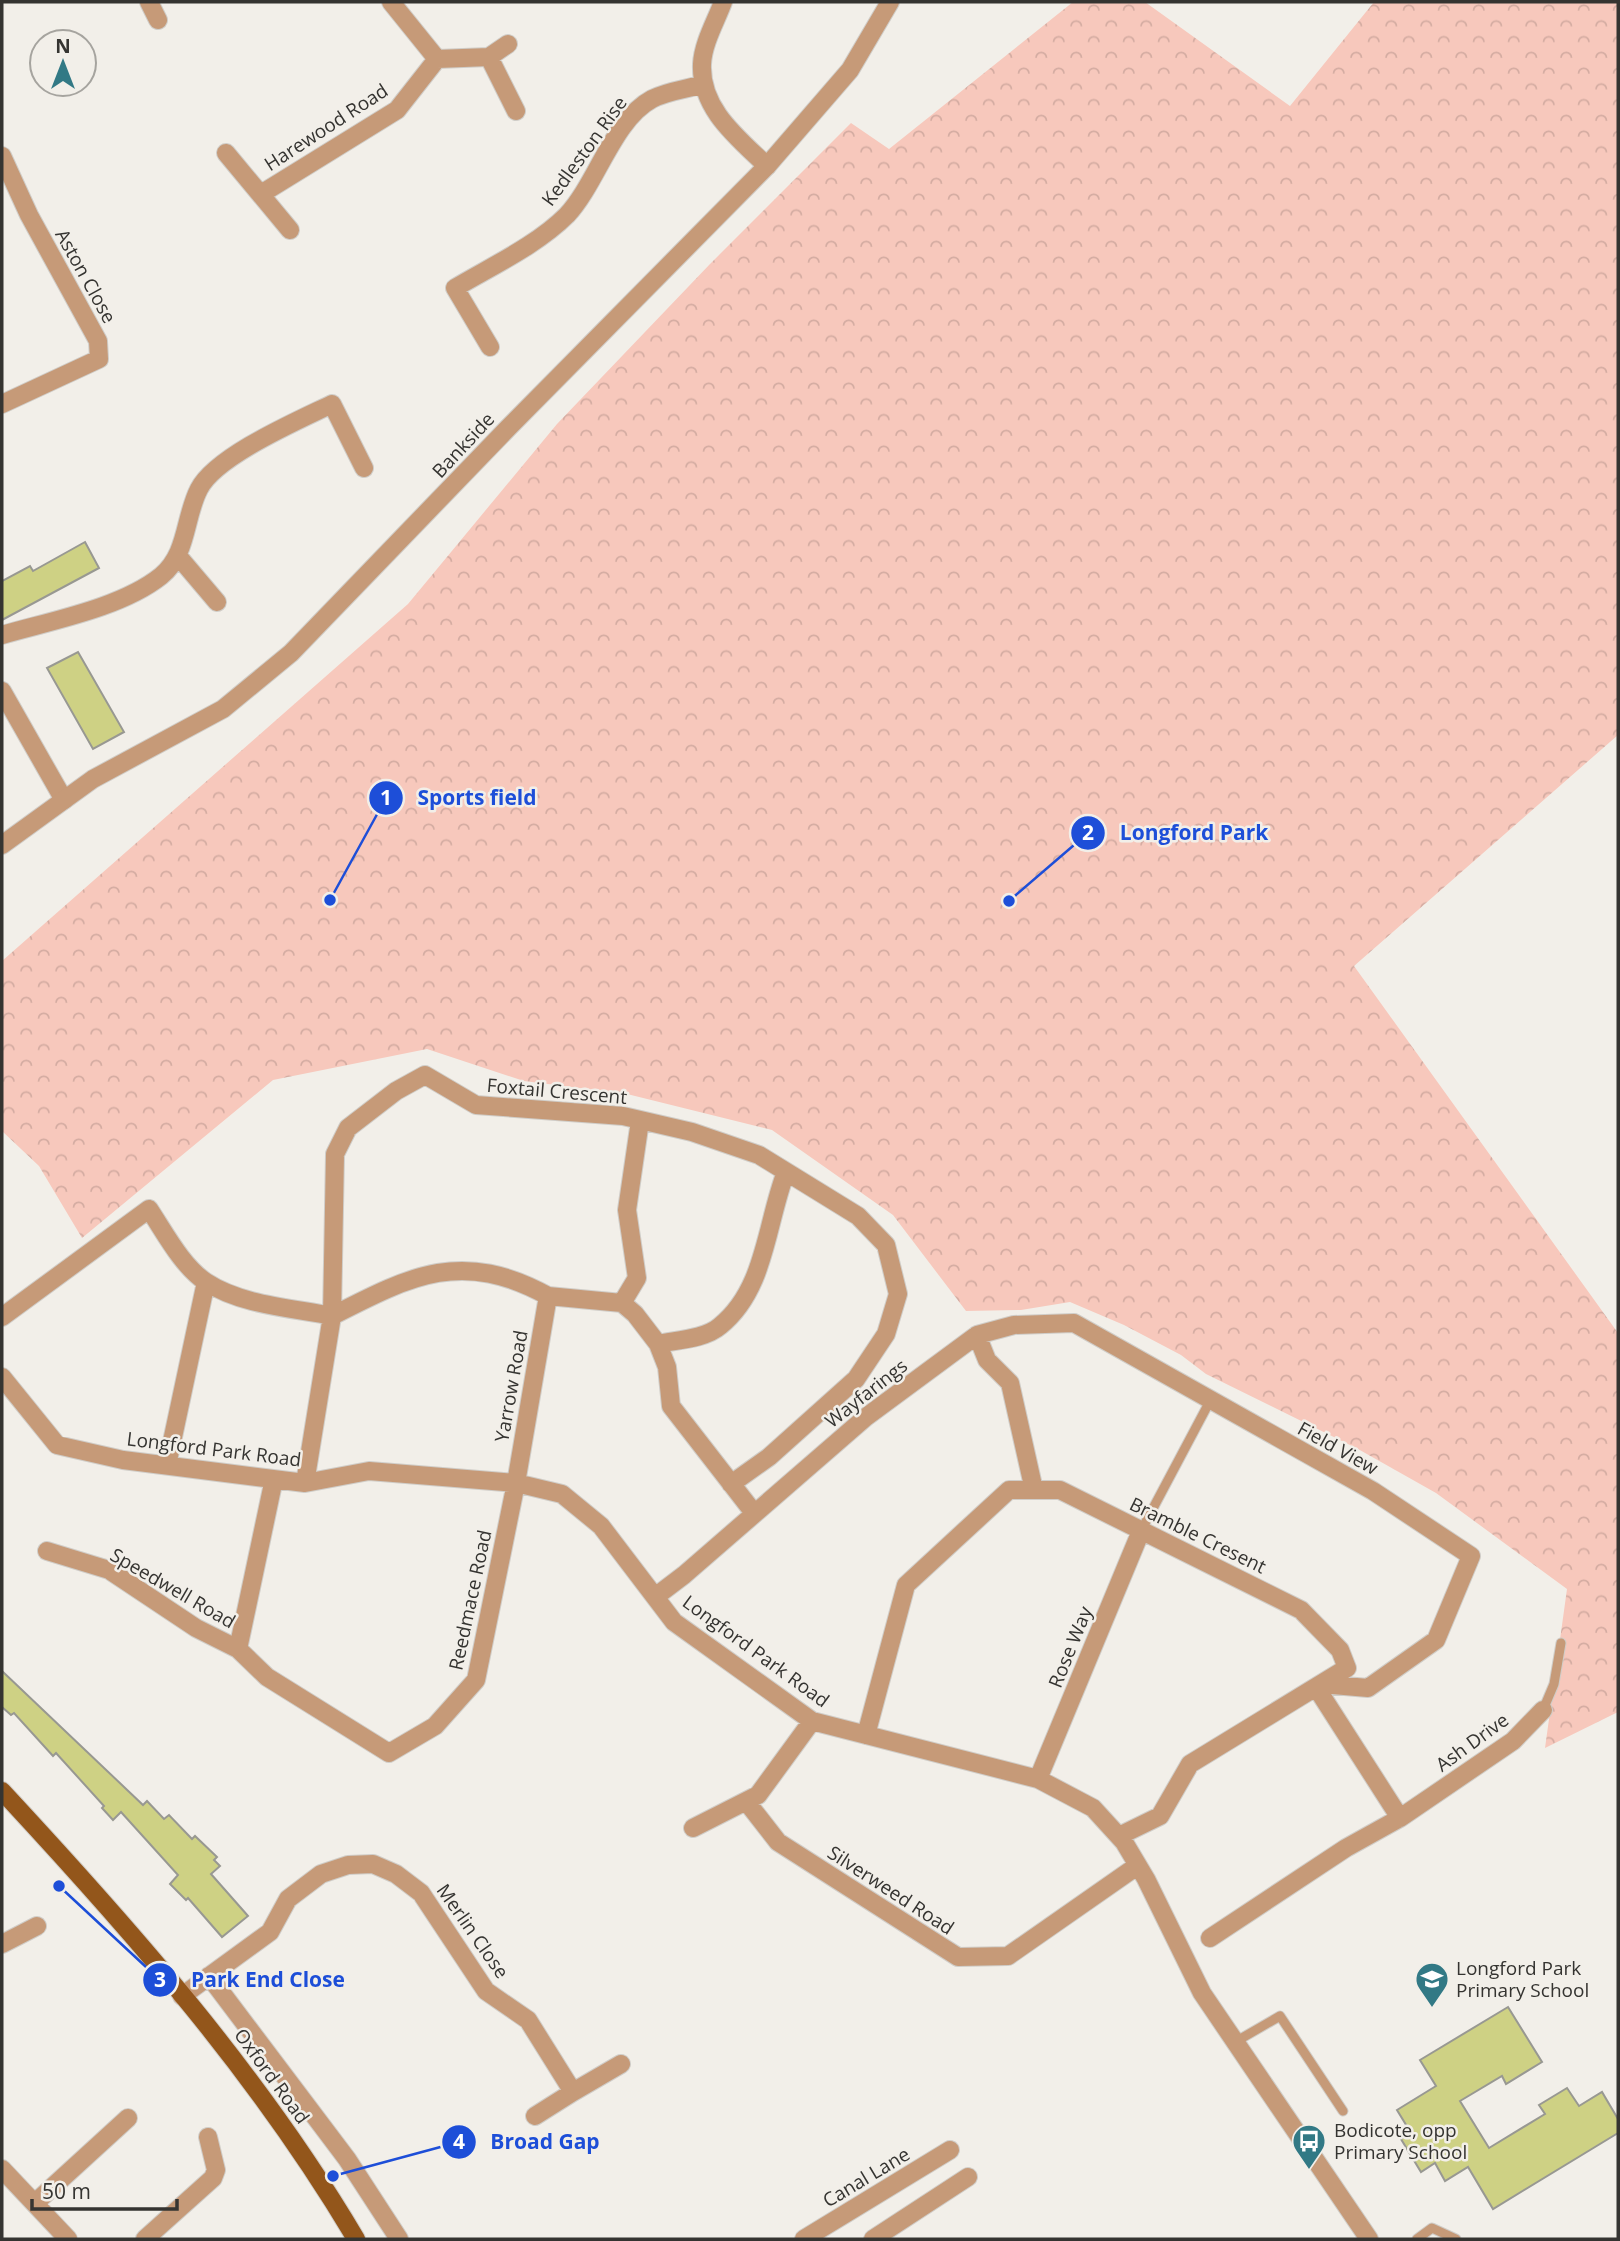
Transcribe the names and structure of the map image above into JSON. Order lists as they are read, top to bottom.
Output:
{
  "streets": {
    "main road": ["Oxford Road"],
    "street": [
      "Harewood Road",
      "Kedleston Rise",
      "Aston Close",
      "Bankside",
      "Foxtail Crescent",
      "Yarrow Road",
      "Wayfarings",
      "Field View",
      "Longford Park Road",
      "Bramble Cresent",
      "Speedwell Road",
      "Reedmace Road",
      "Rose Way",
      "Ash Drive",
      "Silverweed Road",
      "Merlin Close",
      "Canal Lane"
    ]
  },
  "crossings": [
    ["Yarrow Road", "Longford Park Road"],
    ["Yarrow Road", "Reedmace Road"],
    ["Wayfarings", "Field View"],
    ["Wayfarings", "Longford Park Road"],
    ["Field View", "Bramble Cresent"],
    ["Longford Park Road", "Bramble Cresent"],
    ["Longford Park Road", "Reedmace Road"],
    ["Longford Park Road", "Rose Way"],
    ["Longford Park Road", "Silverweed Road"],
    ["Bramble Cresent", "Rose Way"],
    ["Speedwell Road", "Reedmace Road"],
    ["Merlin Close", "Oxford Road"]
  ],
  "places": {
    "other": [
      "Sports field",
      "Longford Park",
      "Park End Close",
      "Broad Gap"
    ],
    "school or university": ["Longford Park Primary School"],
    "bus stop": ["Bodicote, opp Primary School"]
  },
  "scale_bar": "50 m",
  "north": "top"
}
